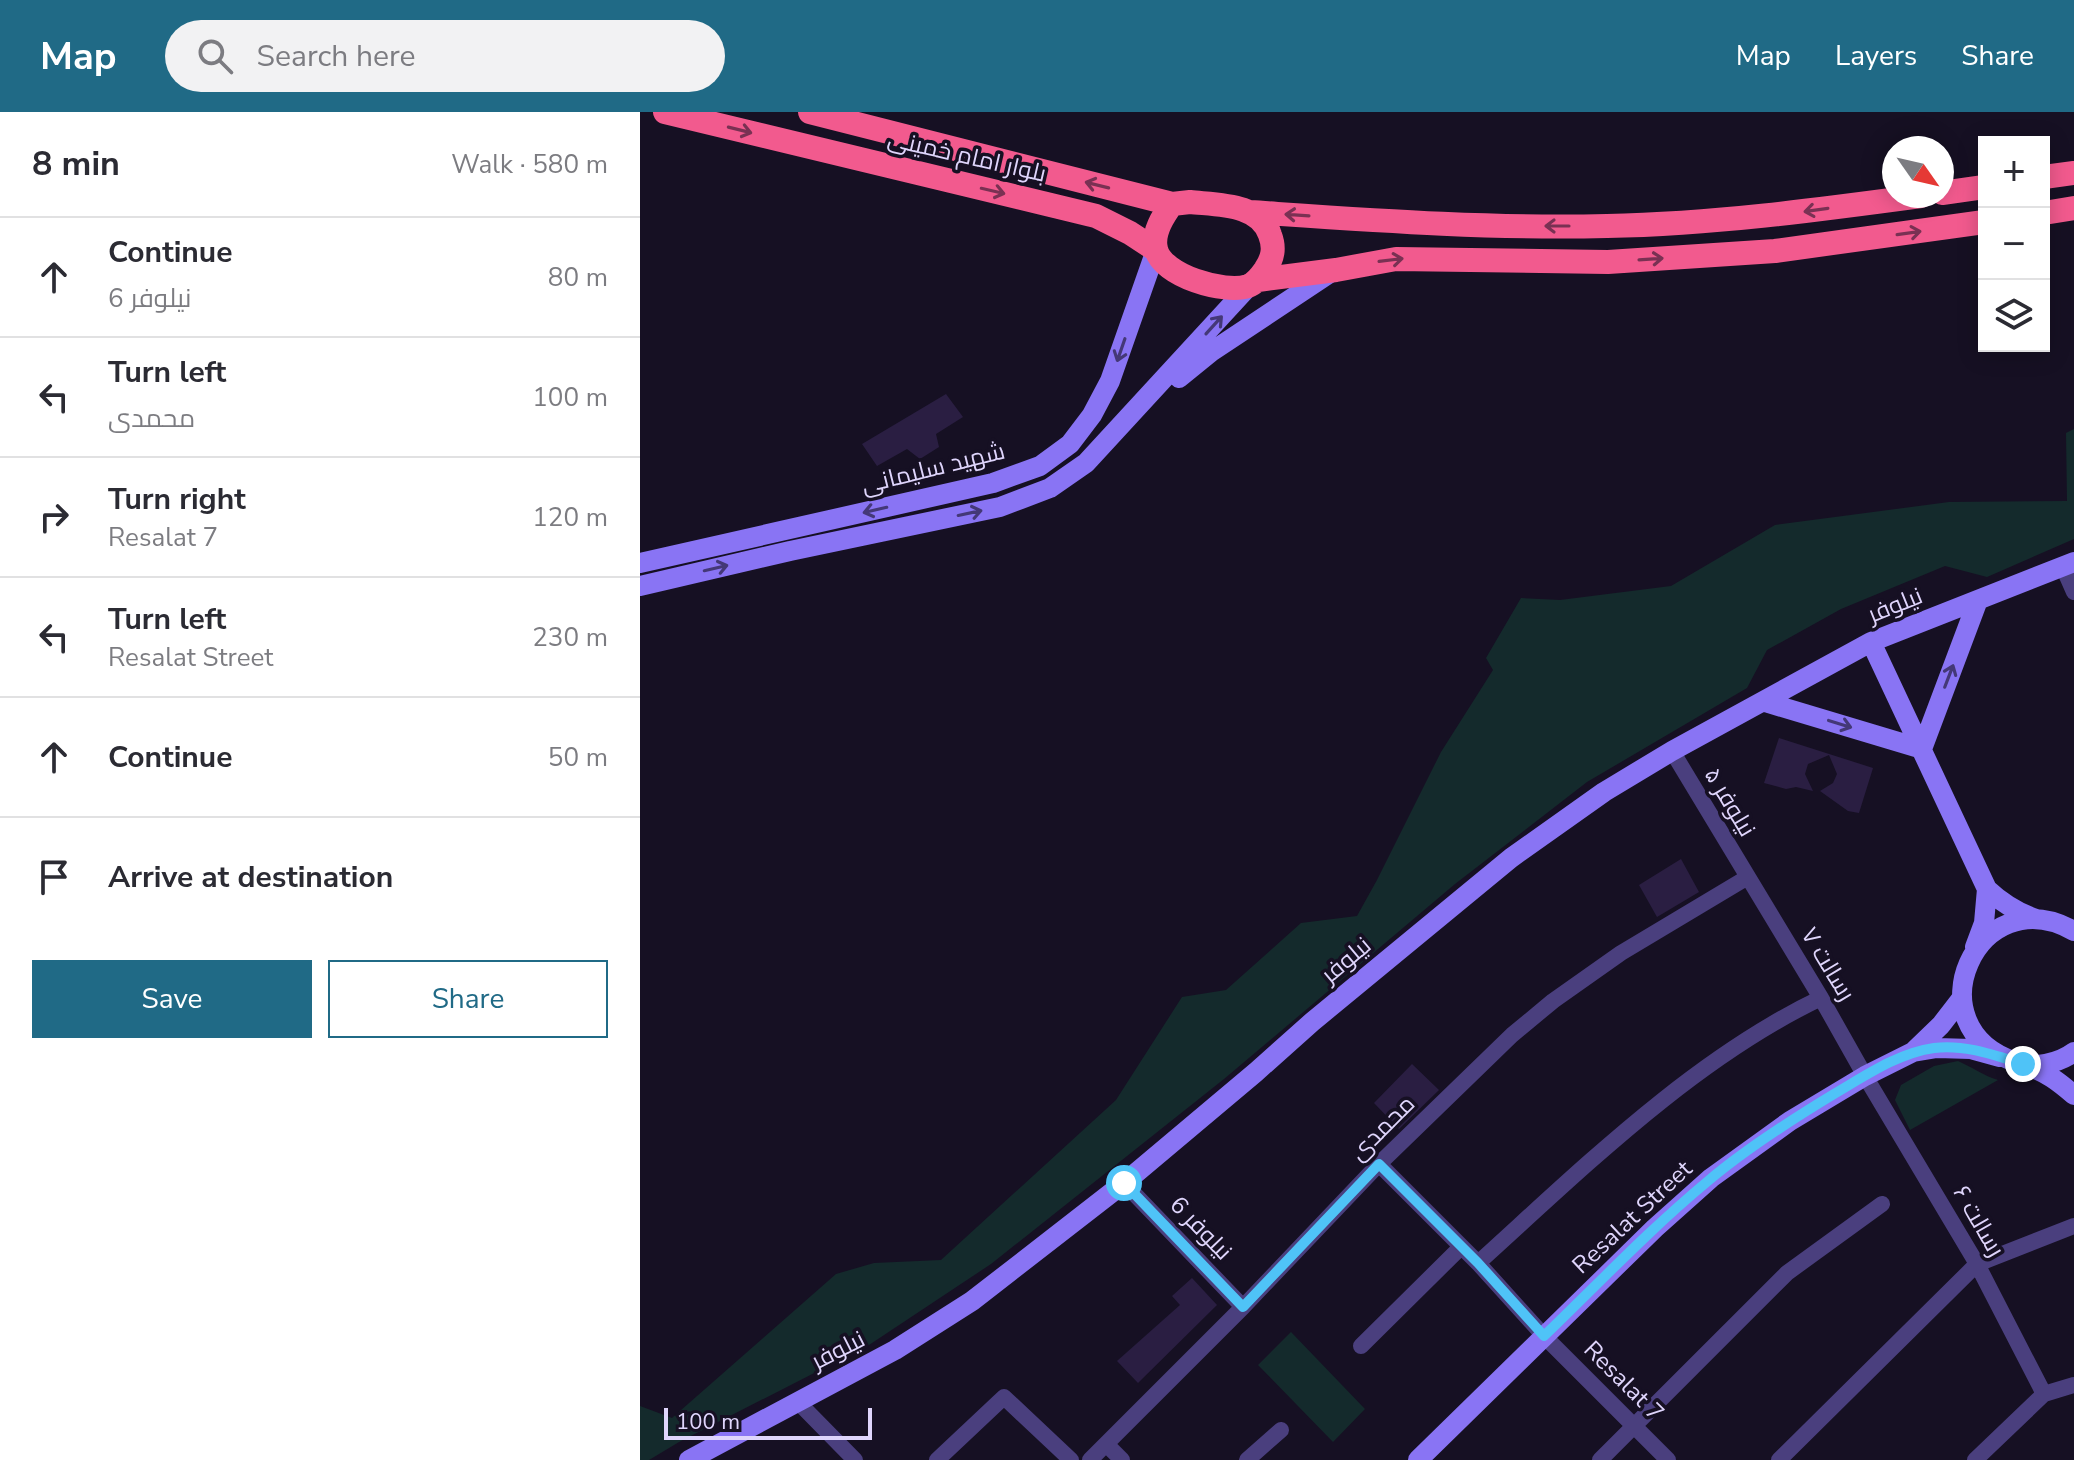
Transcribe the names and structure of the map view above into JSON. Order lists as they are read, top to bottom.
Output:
{
  "streets": {
    "highway": ["بلوار امام خمینی"],
    "main road": ["شهید سلیمانی", "نیلوفر", "Resalat Street"],
    "street": [
      "نیلوفر ۵",
      "رسالت ۷",
      "محمدی",
      "رسالت ۶",
      "نیلوفر 6",
      "Resalat 7"
    ]
  },
  "crossings": [
    ["بلوار امام خمینی", "شهید سلیمانی"],
    ["نیلوفر", "نیلوفر ۵"],
    ["نیلوفر", "نیلوفر 6"],
    ["نیلوفر ۵", "رسالت ۷"],
    ["نیلوفر ۵", "محمدی"],
    ["رسالت ۷", "محمدی"],
    ["رسالت ۷", "Resalat Street"],
    ["رسالت ۷", "رسالت ۶"],
    ["محمدی", "نیلوفر 6"],
    ["محمدی", "Resalat 7"],
    ["Resalat Street", "رسالت ۶"],
    ["Resalat Street", "Resalat 7"]
  ],
  "scale_bar": "100 m",
  "north": "bottom right",
  "page": {
    "header": "Map",
    "search": "Search here",
    "nav": ["Map", "Layers", "Share"],
    "heading": ["8 min", "Walk · 580 m"],
    "map_buttons": ["+", "−"],
    "list": [
      ["Continue", "نیلوفر 6", "80 m"],
      ["Turn left", "محمدی", "100 m"],
      ["Turn right", "Resalat 7", "120 m"],
      ["Turn left", "Resalat Street", "230 m"],
      ["Continue", "50 m"],
      "Arrive at destination"
    ],
    "buttons": ["Save", "Share"],
    "scale": "100 m"
  }
}
